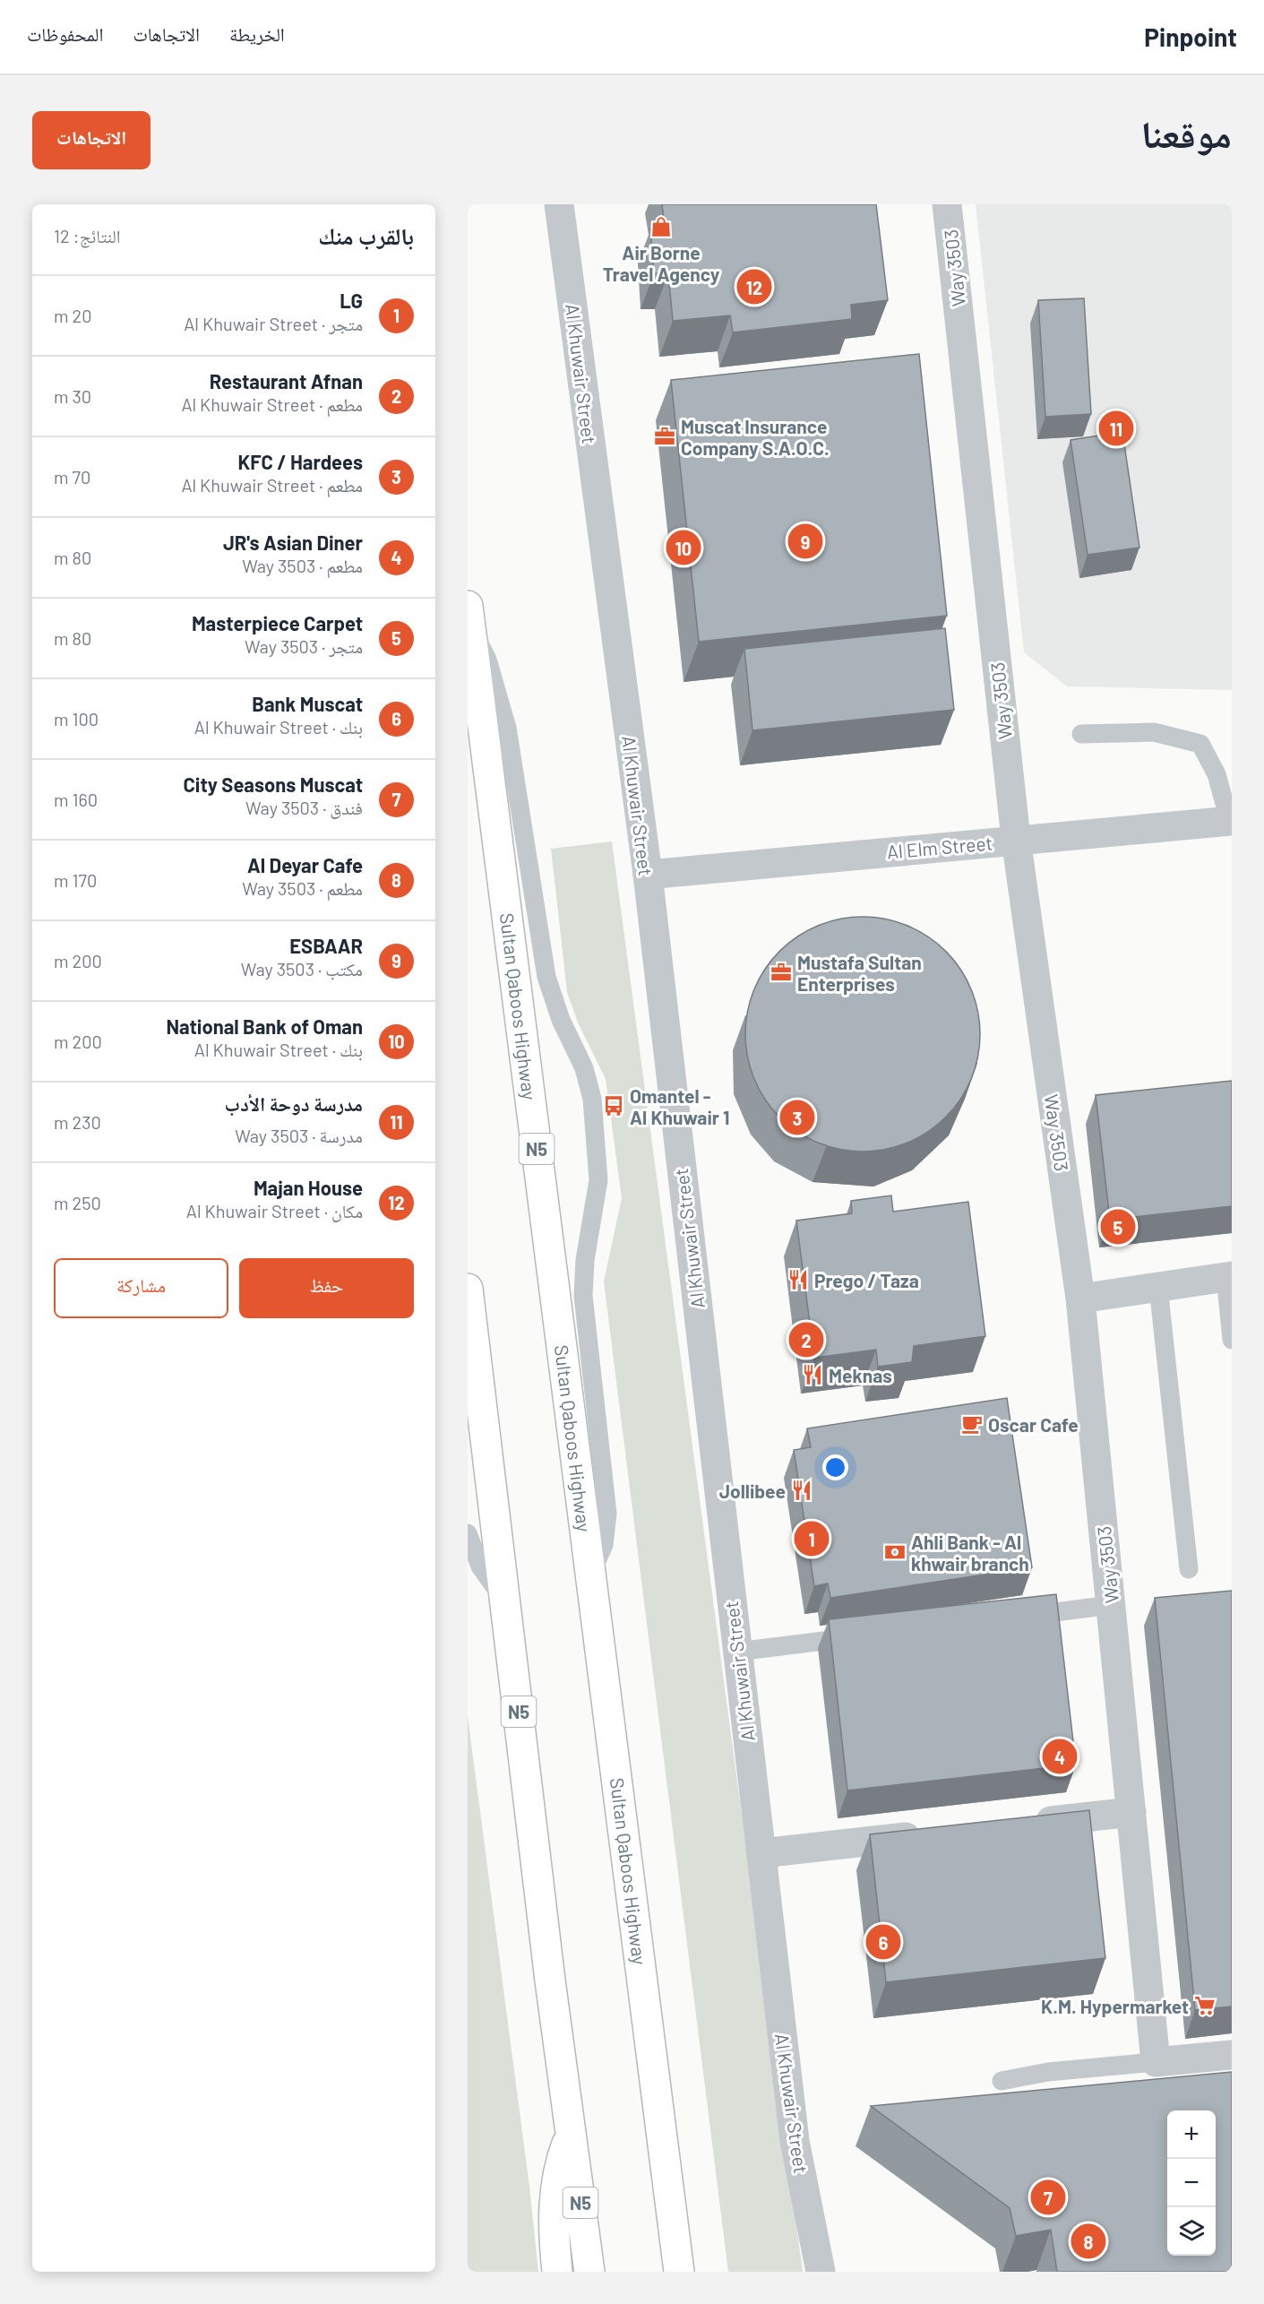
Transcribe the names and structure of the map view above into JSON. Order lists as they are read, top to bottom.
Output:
{
  "streets": {
    "highway": ["Sultan Qaboos Highway", "N5"],
    "street": ["Way 3503", "Al Khuwair Street", "Al Elm Street"]
  },
  "crossings": [
    ["Way 3503", "Al Elm Street"],
    ["Al Khuwair Street", "Al Elm Street"]
  ],
  "places": {
    "shop": ["Air Borne Travel Agency"],
    "office": ["Muscat Insurance Company S.A.O.C.", "Mustafa Sultan Enterprises"],
    "bus stop": ["Omantel - Al Khuwair 1"],
    "restaurant": ["Prego / Taza", "Meknas", "Jollibee"],
    "cafe": ["Oscar Cafe"],
    "bank": ["Ahli Bank - Al khwair branch"],
    "supermarket": ["K.M. Hypermarket"]
  },
  "page": {
    "header": "Pinpoint",
    "nav": ["الخريطة", "الاتجاهات", "المحفوظات"],
    "title": "موقعنا",
    "buttons": [
      "الاتجاهات",
      ["حفظ", "مشاركة"]
    ],
    "heading": ["بالقرب منك", "النتائج: 12"],
    "pins": [
      "12",
      "11",
      "9",
      "10",
      "3",
      "5",
      "2",
      "1",
      "4",
      "6",
      "7",
      "8"
    ],
    "list": [
      {
        "mark": "1",
        "name": "LG",
        "note": "متجر · Al Khuwair Street",
        "value": "20 m"
      },
      {
        "mark": "2",
        "name": "Restaurant Afnan",
        "note": "مطعم · Al Khuwair Street",
        "value": "30 m"
      },
      {
        "mark": "3",
        "name": "KFC / Hardees",
        "note": "مطعم · Al Khuwair Street",
        "value": "70 m"
      },
      {
        "mark": "4",
        "name": "JR's Asian Diner",
        "note": "مطعم · Way 3503",
        "value": "80 m"
      },
      {
        "mark": "5",
        "name": "Masterpiece Carpet",
        "note": "متجر · Way 3503",
        "value": "80 m"
      },
      {
        "mark": "6",
        "name": "Bank Muscat",
        "note": "بنك · Al Khuwair Street",
        "value": "100 m"
      },
      {
        "mark": "7",
        "name": "City Seasons Muscat",
        "note": "فندق · Way 3503",
        "value": "160 m"
      },
      {
        "mark": "8",
        "name": "Al Deyar Cafe",
        "note": "مطعم · Way 3503",
        "value": "170 m"
      },
      {
        "mark": "9",
        "name": "ESBAAR",
        "note": "مكتب · Way 3503",
        "value": "200 m"
      },
      {
        "mark": "10",
        "name": "National Bank of Oman",
        "note": "بنك · Al Khuwair Street",
        "value": "200 m"
      },
      {
        "mark": "11",
        "name": "مدرسة دوحة الأدب",
        "note": "مدرسة · Way 3503",
        "value": "230 m"
      },
      {
        "mark": "12",
        "name": "Majan House",
        "note": "مكان · Al Khuwair Street",
        "value": "250 m"
      }
    ],
    "map_buttons": ["+", "−"]
  }
}
